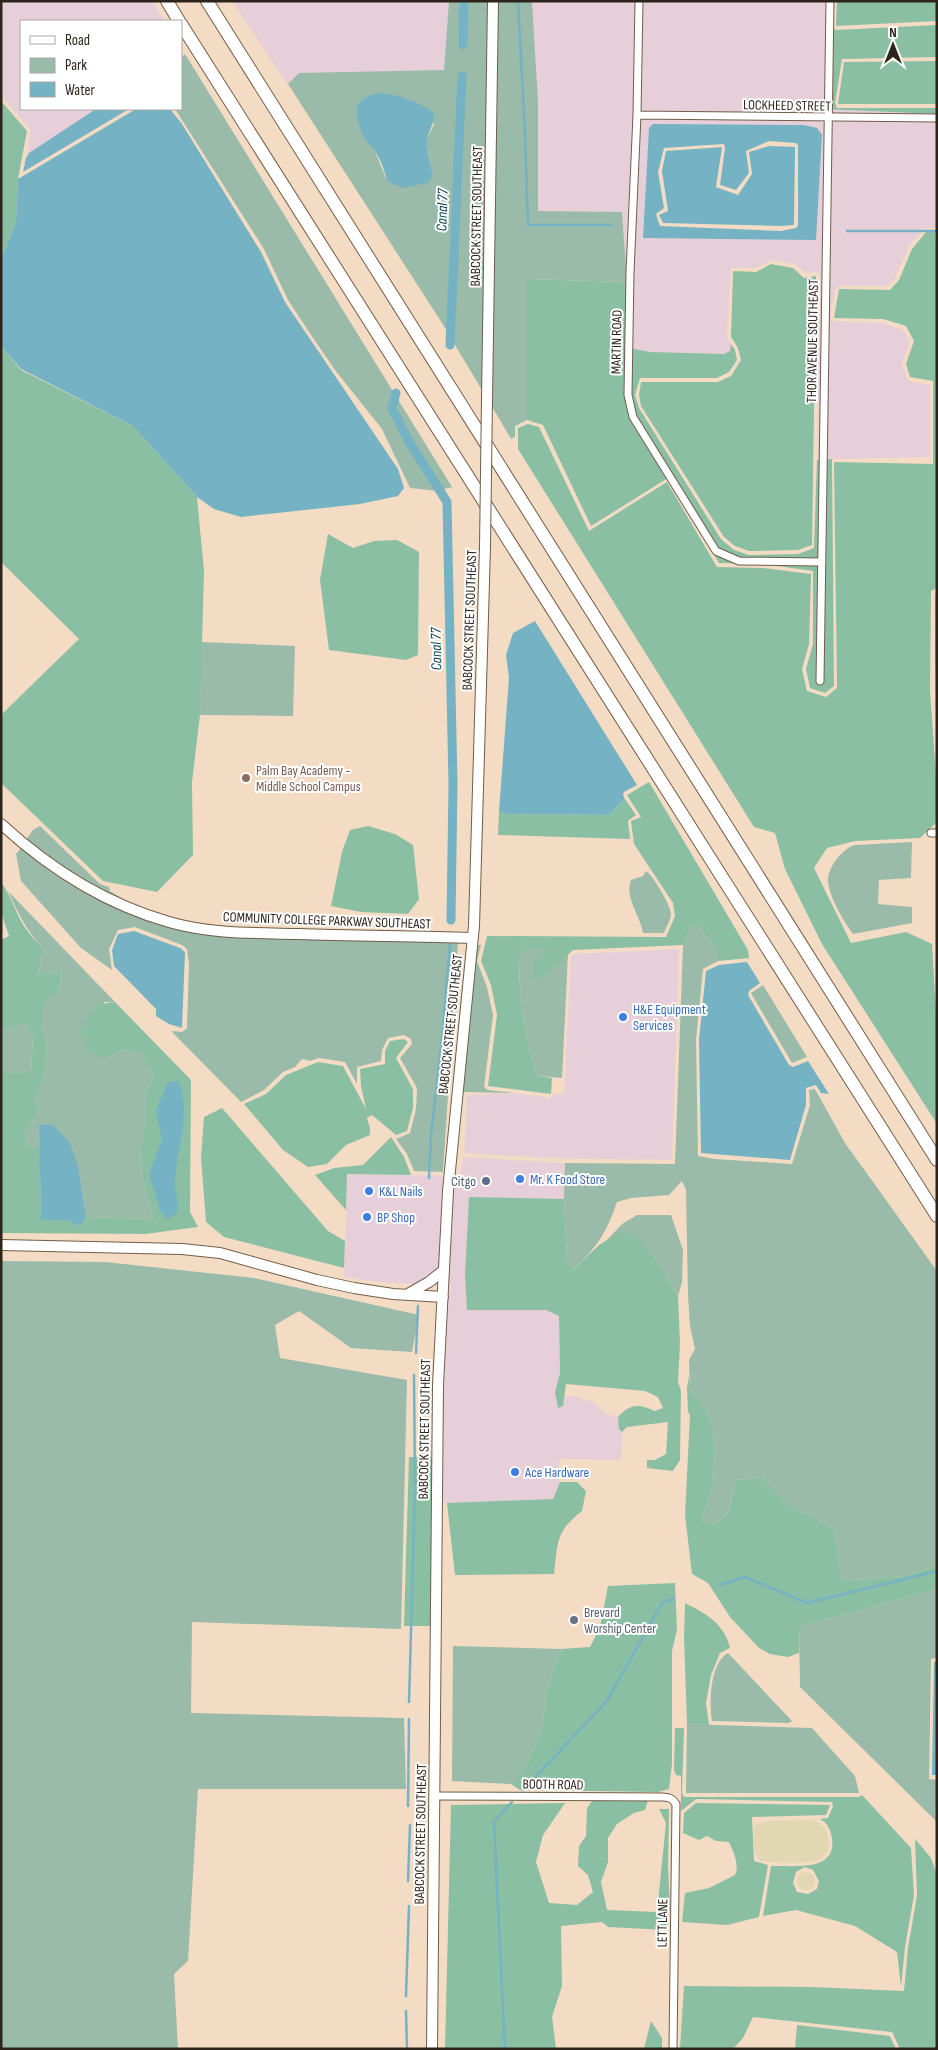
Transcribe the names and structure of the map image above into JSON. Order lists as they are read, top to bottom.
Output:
{
  "streets": {
    "main road": ["BABCOCK STREET SOUTHEAST", "COMMUNITY COLLEGE PARKWAY SOUTHEAST"],
    "street": [
      "LOCKHEED STREET",
      "THOR AVENUE SOUTHEAST",
      "MARTIN ROAD",
      "BOOTH ROAD",
      "LETT LANE"
    ]
  },
  "crossings": [
    ["LOCKHEED STREET", "THOR AVENUE SOUTHEAST"],
    ["LOCKHEED STREET", "MARTIN ROAD"],
    ["BABCOCK STREET SOUTHEAST", "COMMUNITY COLLEGE PARKWAY SOUTHEAST"],
    ["BABCOCK STREET SOUTHEAST", "BOOTH ROAD"],
    ["THOR AVENUE SOUTHEAST", "MARTIN ROAD"],
    ["BOOTH ROAD", "LETT LANE"]
  ],
  "water": ["Canal 77"],
  "places": [
    "Palm Bay Academy - Middle School Campus",
    "H&E Equipment Services",
    "Mr. K Food Store",
    "Citgo",
    "K&L Nails",
    "BP Shop",
    "Ace Hardware",
    "Brevard Worship Center"
  ],
  "legend": ["Road", "Park", "Water"],
  "north": "top"
}
